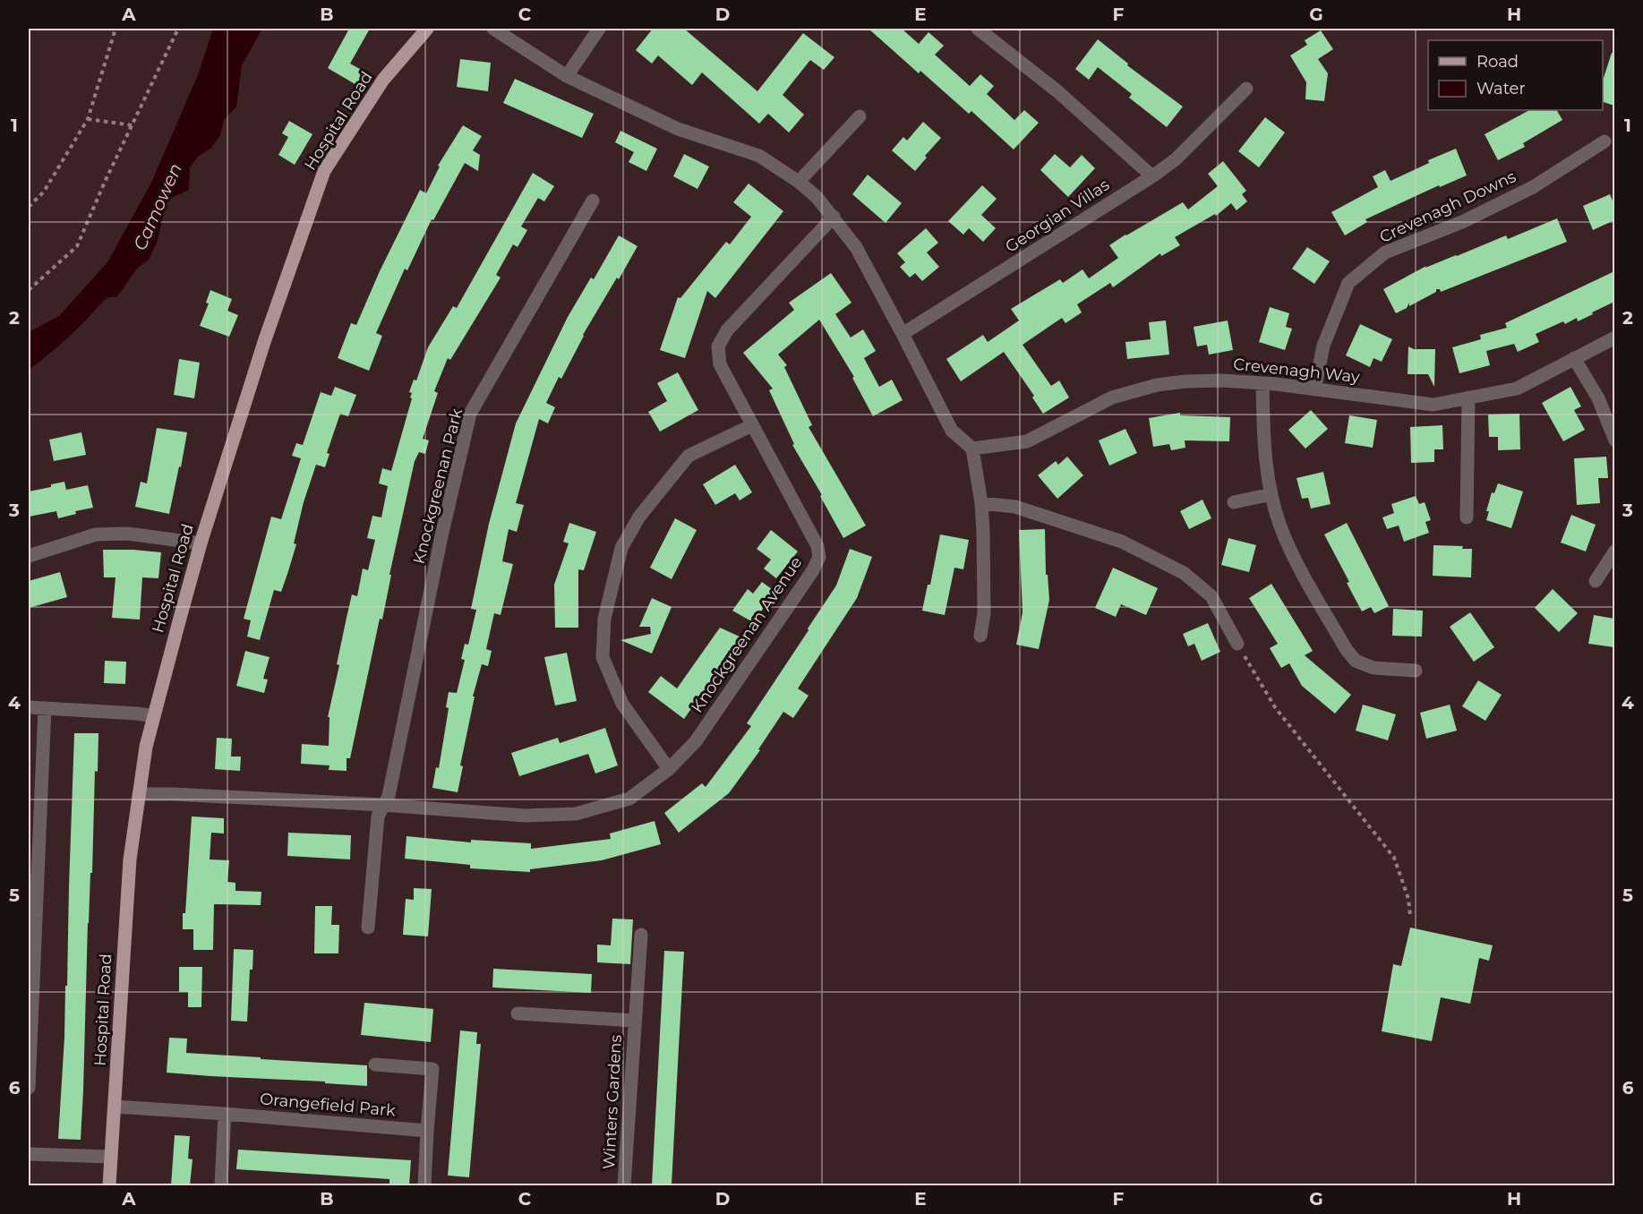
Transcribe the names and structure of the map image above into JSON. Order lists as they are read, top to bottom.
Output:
{
  "streets": {
    "main road": ["Hospital Road"],
    "street": [
      "Crevenagh Downs",
      "Georgian Villas",
      "Crevenagh Way",
      "Knockgreenan Park",
      "Knockgreenan Avenue",
      "Winters Gardens",
      "Orangefield Park"
    ]
  },
  "crossings": [
    ["Hospital Road", "Orangefield Park"],
    ["Crevenagh Downs", "Crevenagh Way"],
    ["Knockgreenan Park", "Knockgreenan Avenue"]
  ],
  "water": ["Camowen"],
  "legend": ["Road", "Water"],
  "grid": {
    "columns": [
      "A",
      "B",
      "C",
      "D",
      "E",
      "F",
      "G",
      "H"
    ],
    "rows": [
      "1",
      "2",
      "3",
      "4",
      "5",
      "6"
    ]
  }
}
